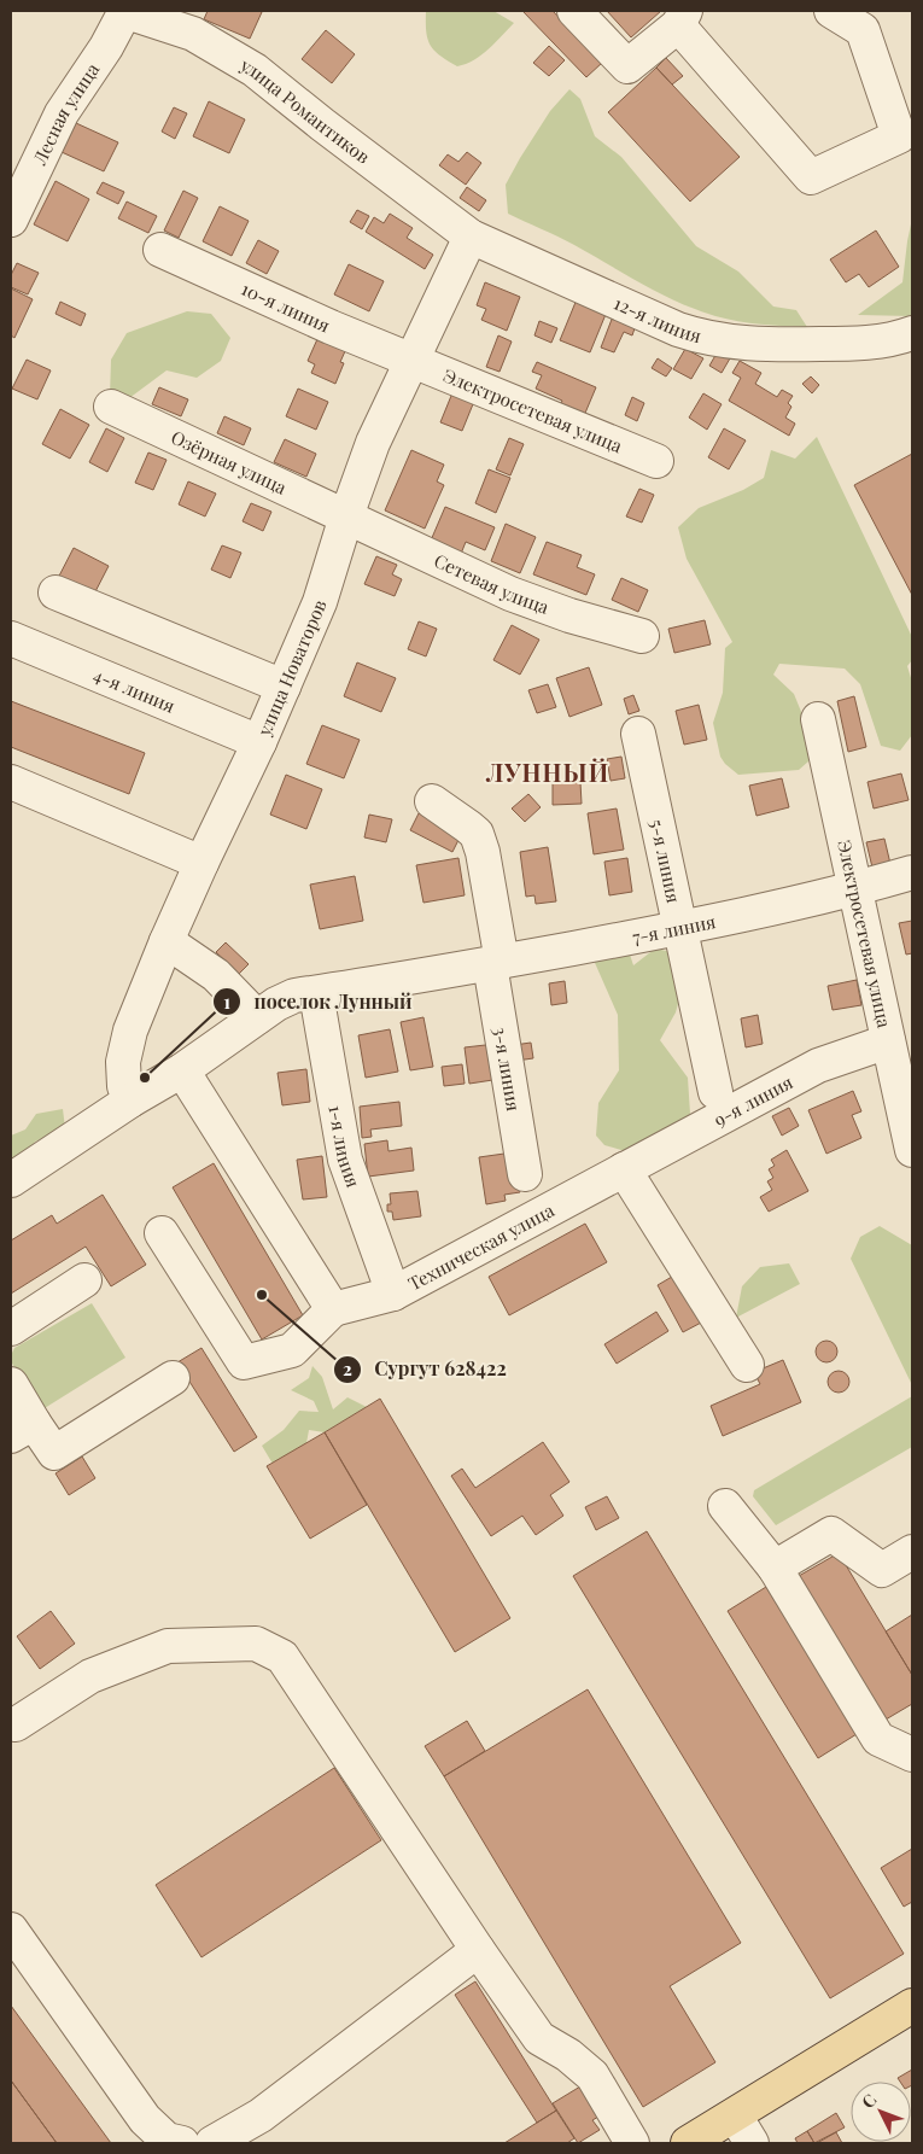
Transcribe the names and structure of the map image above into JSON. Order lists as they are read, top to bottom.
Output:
{
  "streets": {
    "street": [
      "улица Романтиков",
      "Лесная улица",
      "10-я линия",
      "12-я линия",
      "Электросетевая улица",
      "Озёрная улица",
      "Сетевая улица",
      "улица Новаторов",
      "4-я линия",
      "5-я линия",
      "7-я линия",
      "3-я линия",
      "9-я линия",
      "1-я линия",
      "Техническая улица"
    ]
  },
  "crossings": [
    ["улица Романтиков", "Лесная улица"],
    ["улица Романтиков", "12-я линия"],
    ["улица Романтиков", "улица Новаторов"],
    ["10-я линия", "Электросетевая улица"],
    ["10-я линия", "улица Новаторов"],
    ["12-я линия", "улица Новаторов"],
    ["Электросетевая улица", "улица Новаторов"],
    ["Электросетевая улица", "7-я линия"],
    ["Электросетевая улица", "9-я линия"],
    ["Озёрная улица", "Сетевая улица"],
    ["Озёрная улица", "улица Новаторов"],
    ["Сетевая улица", "улица Новаторов"],
    ["улица Новаторов", "4-я линия"],
    ["улица Новаторов", "7-я линия"],
    ["5-я линия", "7-я линия"],
    ["7-я линия", "3-я линия"],
    ["7-я линия", "1-я линия"],
    ["9-я линия", "Техническая улица"],
    ["1-я линия", "Техническая улица"]
  ],
  "districts": ["ЛУННЫЙ"],
  "places": ["поселок Лунный", "Сургут 628422"],
  "north": "top left"
}
